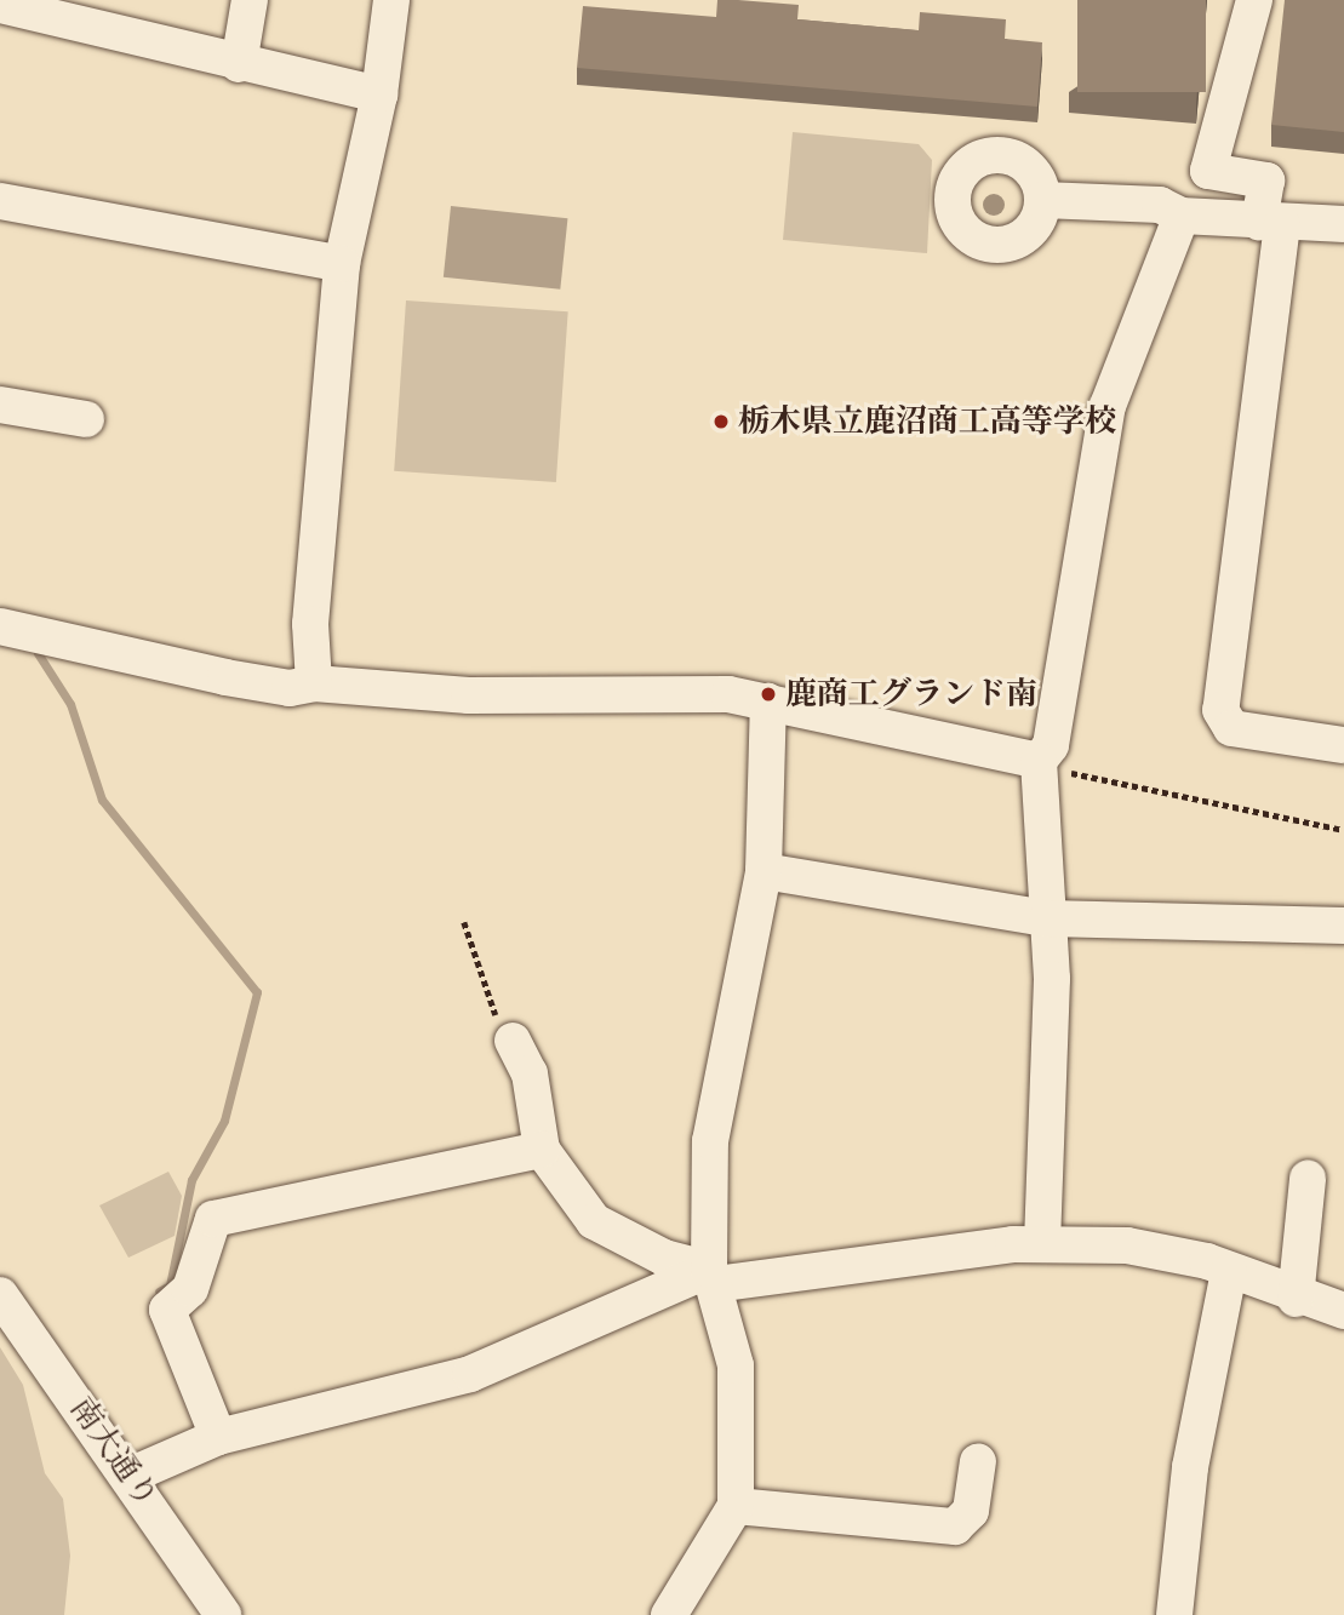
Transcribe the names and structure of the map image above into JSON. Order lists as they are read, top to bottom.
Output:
{
  "streets": {
    "street": ["南大通り"]
  },
  "places": ["栃木県立鹿沼商工高等学校", "鹿商工グランド南"]
}
